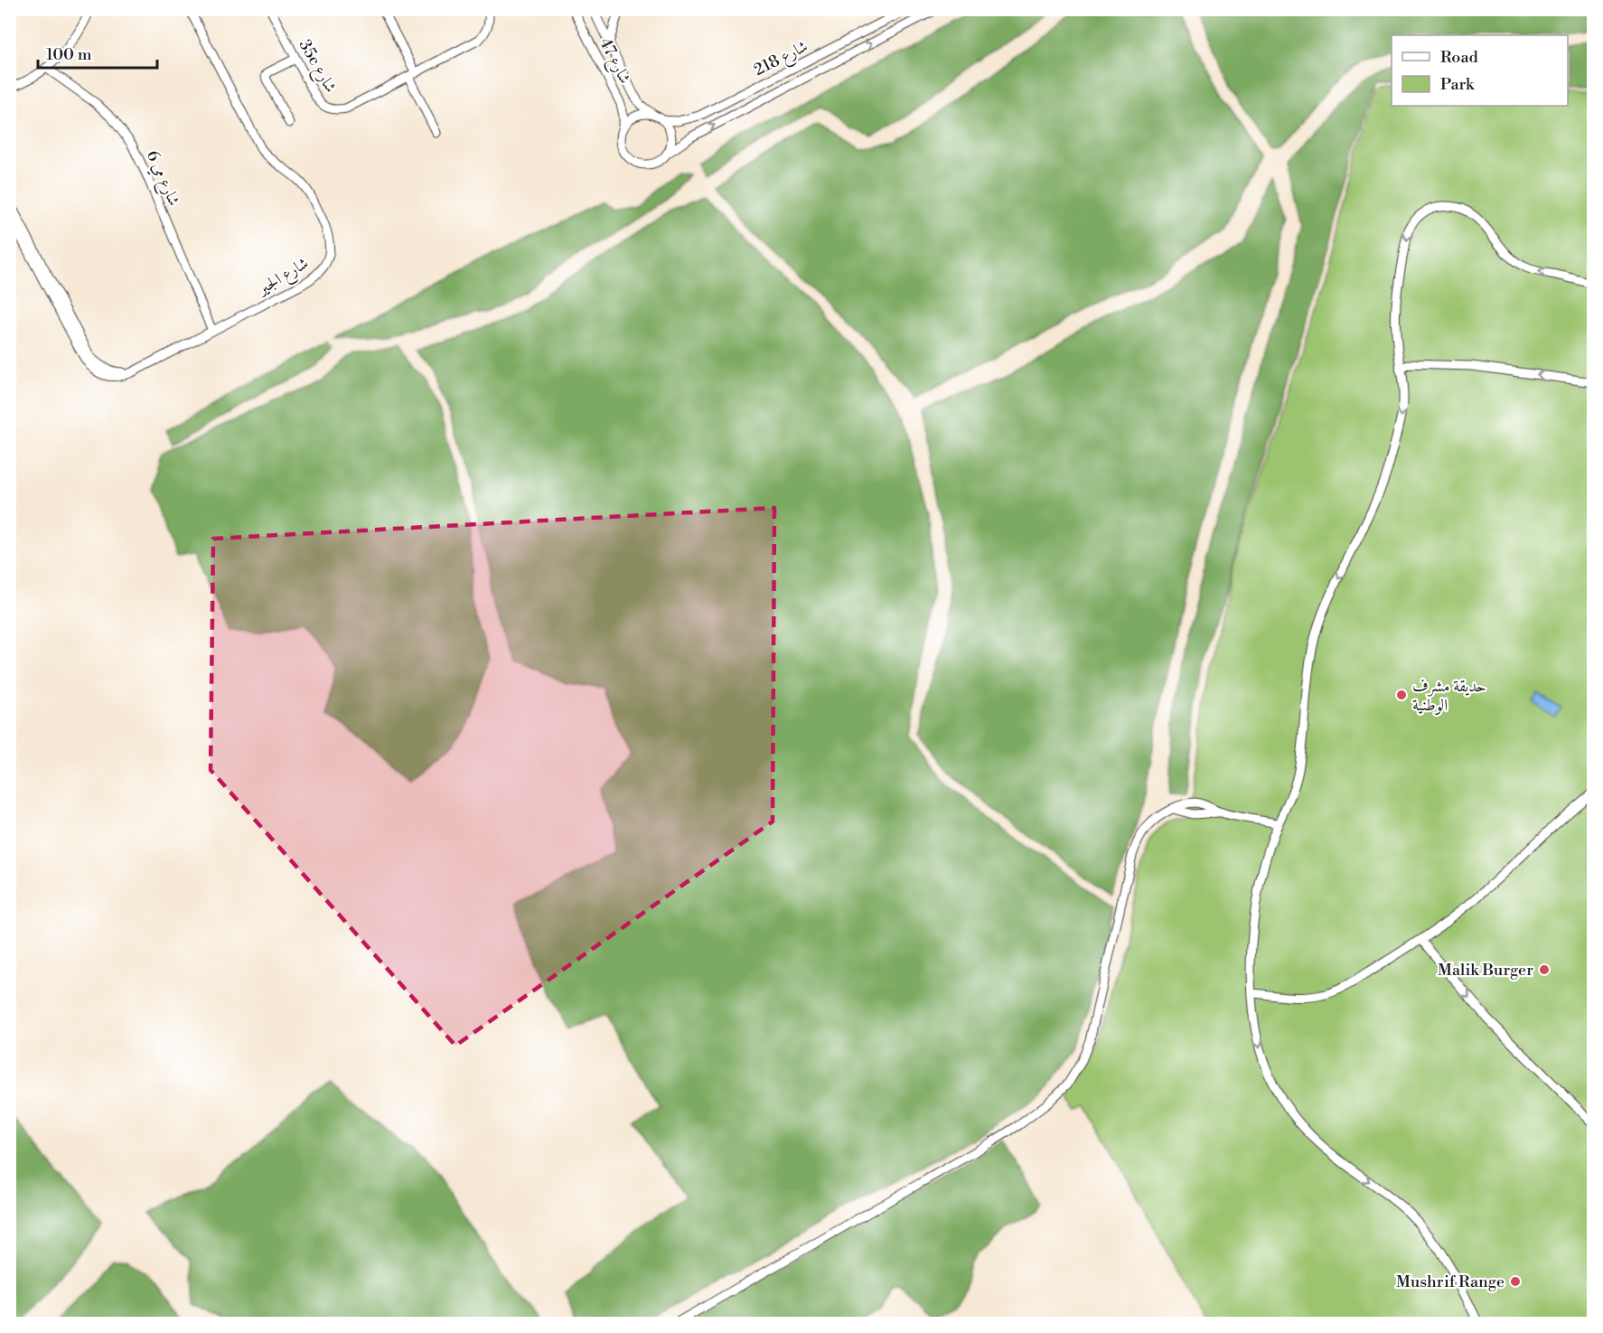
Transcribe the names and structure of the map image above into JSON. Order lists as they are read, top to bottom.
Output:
{
  "streets": {
    "street": [
      "شارع 218",
      "شارع 47",
      "35c شارع",
      "شارع مي 6",
      "شارع الجير"
    ]
  },
  "crossings": [
    ["شارع 218", "شارع 47"],
    ["شارع مي 6", "شارع الجير"]
  ],
  "places": ["حديقة مشرف الوطنية", "Malik Burger", "Mushrif Range"],
  "legend": ["Road", "Park"],
  "scale_bar": "100 m"
}
